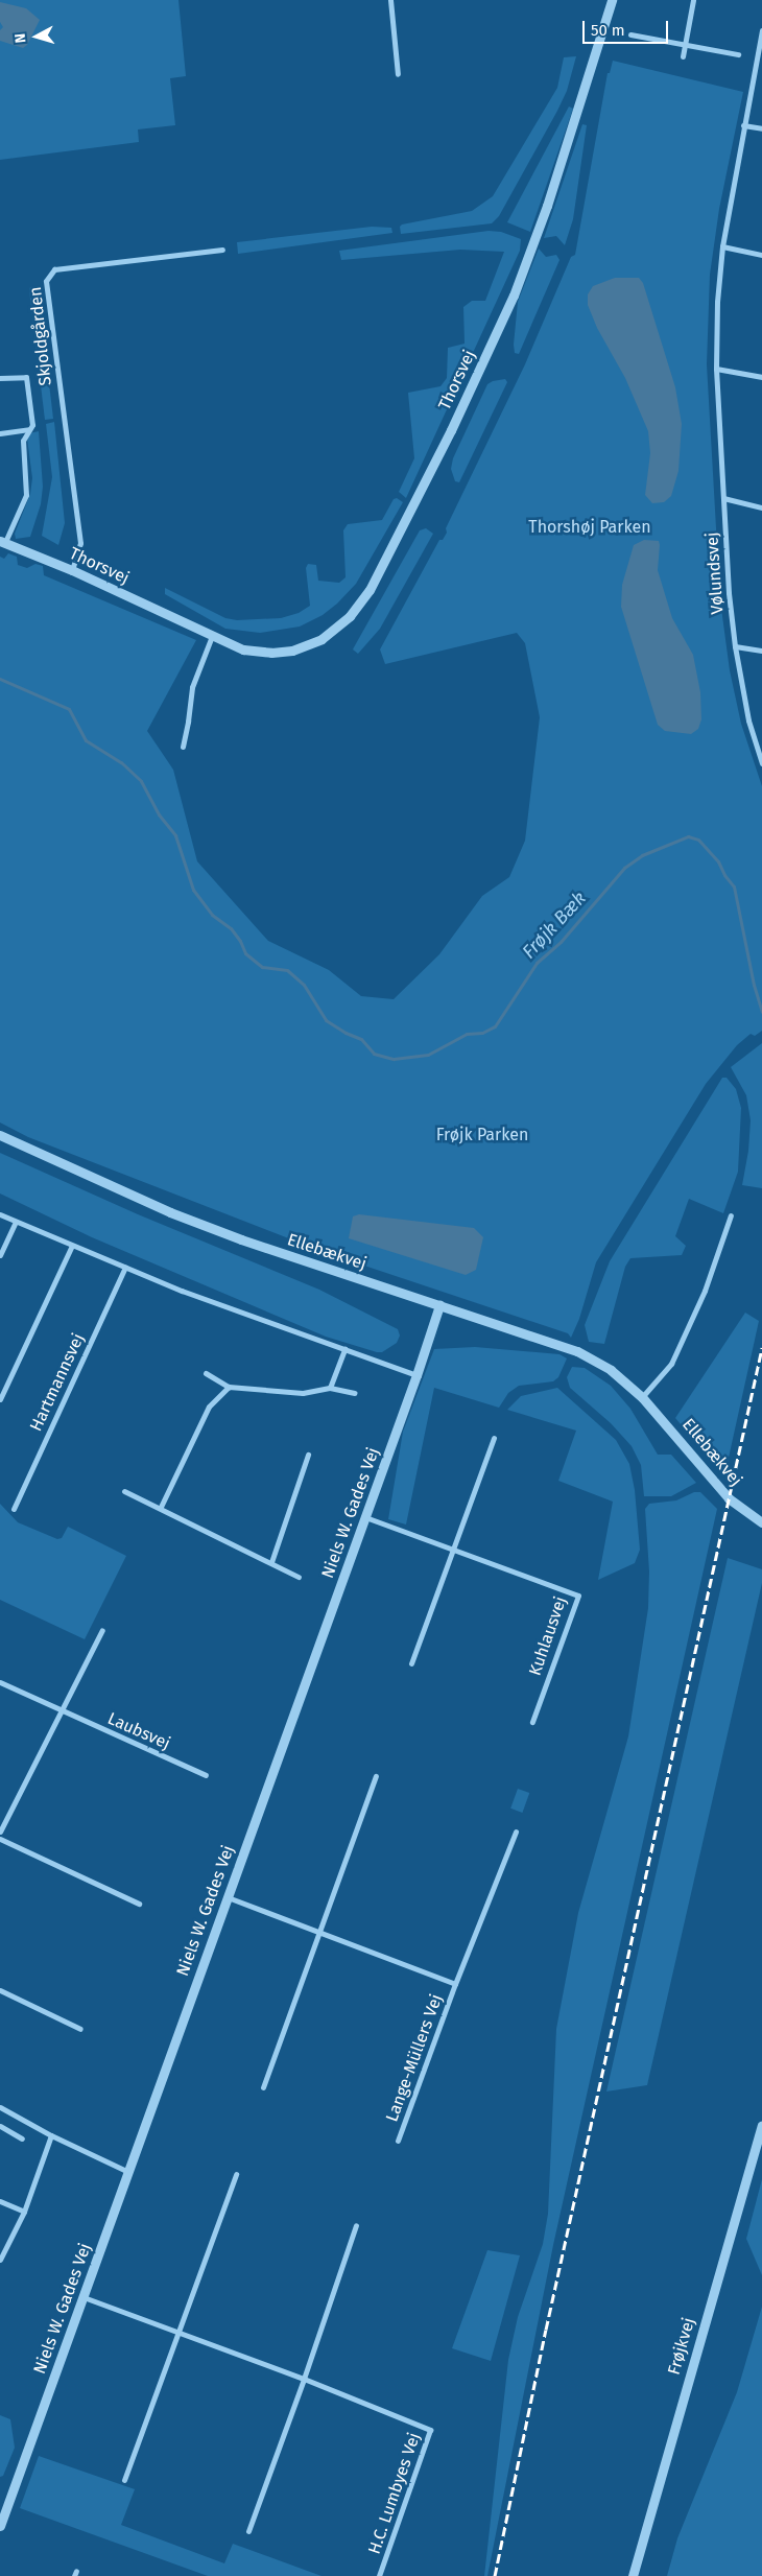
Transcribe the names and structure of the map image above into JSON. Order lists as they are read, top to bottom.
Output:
{
  "streets": {
    "street": [
      "Skjoldgården",
      "Thorsvej",
      "Vølundsvej",
      "Ellebækvej",
      "Hartmannsvej",
      "Niels W. Gades Vej",
      "Kuhlausvej",
      "Laubsvej",
      "Lange-Müllers Vej",
      "Frøjkvej",
      "H.C. Lumbyes Vej"
    ]
  },
  "crossings": [
    ["Skjoldgården", "Thorsvej"],
    ["Ellebækvej", "Niels W. Gades Vej"],
    ["Niels W. Gades Vej", "Kuhlausvej"],
    ["Niels W. Gades Vej", "Lange-Müllers Vej"],
    ["Niels W. Gades Vej", "H.C. Lumbyes Vej"]
  ],
  "water": ["Frøjk Bæk"],
  "parks": ["Thorshøj Parken", "Frøjk Parken"],
  "scale_bar": "50 m",
  "north": "left"
}
